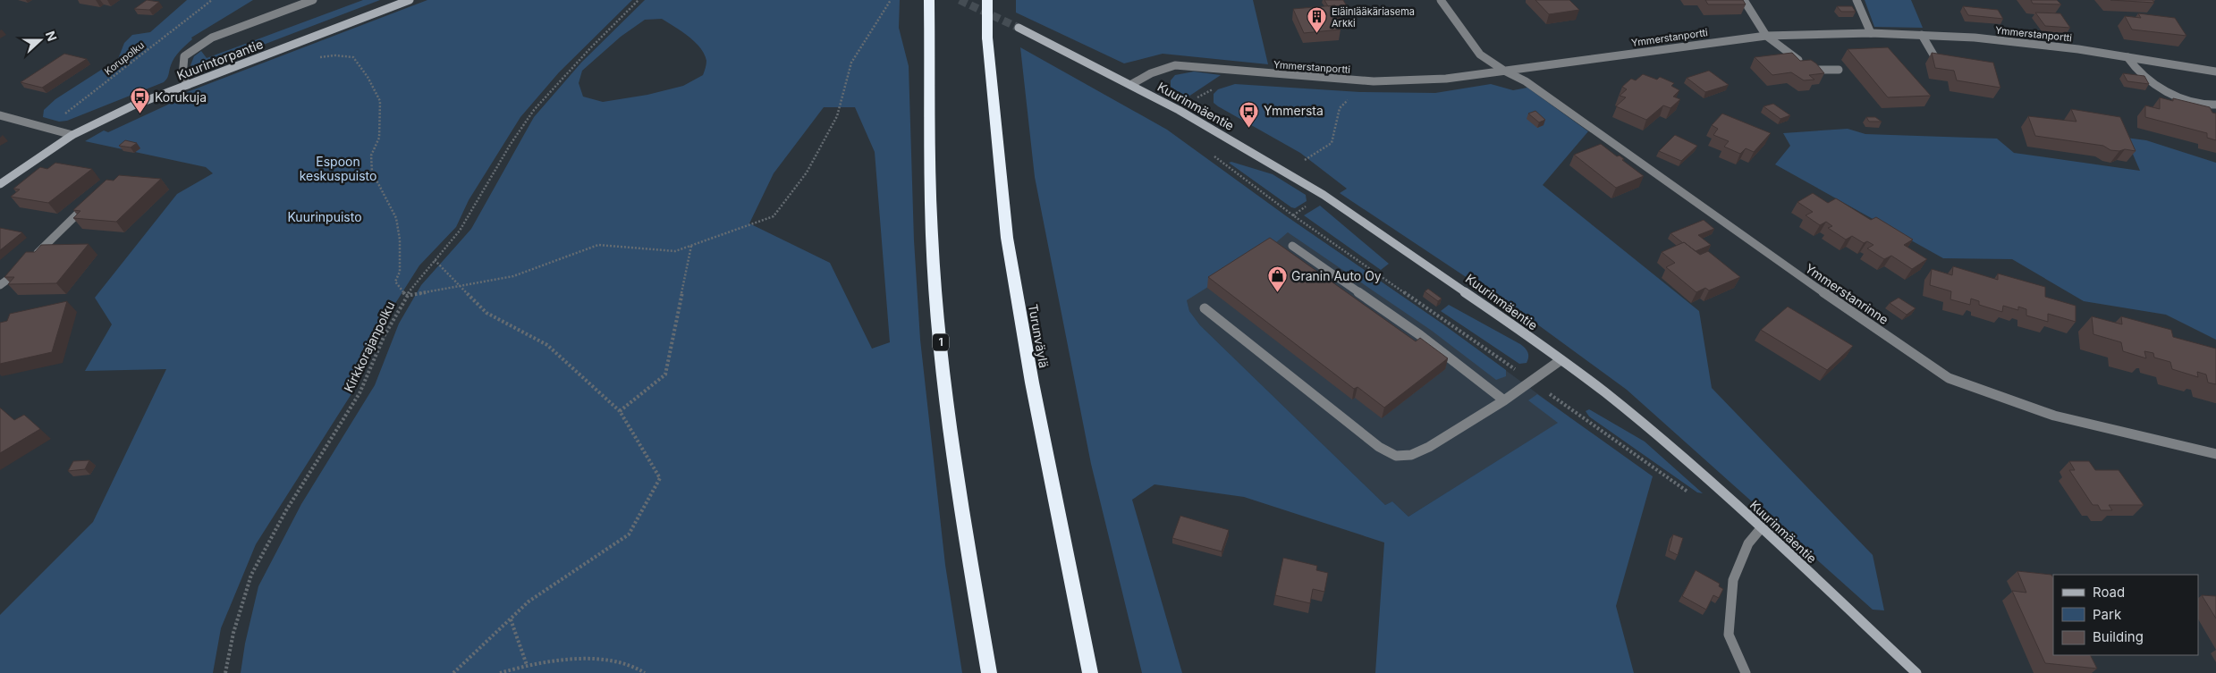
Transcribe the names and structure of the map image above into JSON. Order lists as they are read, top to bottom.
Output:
{
  "streets": {
    "highway": ["Turunväylä", "1"],
    "street": [
      "Ymmerstanportti",
      "Kuurintorpantie",
      "Kuurinmäentie",
      "Ymmerstanrinne"
    ],
    "path": ["Korupolku", "Kirkkorajanpolku"]
  },
  "crossings": [
    ["Ymmerstanportti", "Kuurinmäentie"],
    ["Ymmerstanportti", "Ymmerstanrinne"]
  ],
  "parks": ["Espoon keskuspuisto", "Kuurinpuisto"],
  "places": {
    "building": ["Eläinlääkäriasema Arkki"],
    "bus stop": ["Korukuja", "Ymmersta"],
    "shop": ["Granin Auto Oy"]
  },
  "legend": ["Road", "Park", "Building"],
  "north": "right"
}
